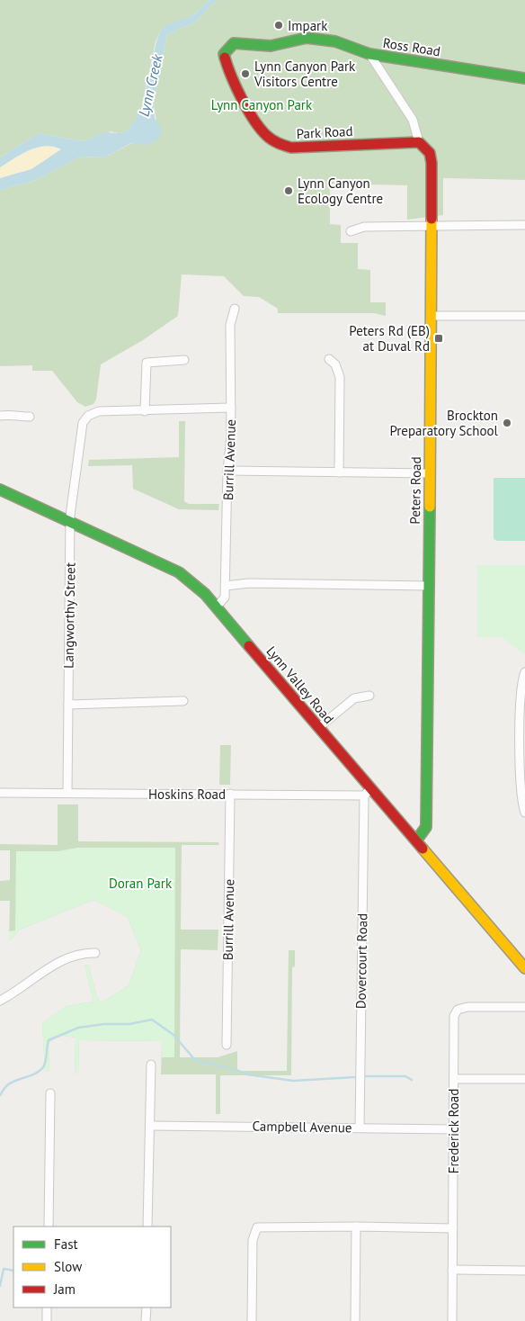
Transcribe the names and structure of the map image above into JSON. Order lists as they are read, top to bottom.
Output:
{
  "streets": {
    "street": [
      "Ross Road",
      "Park Road",
      "Burrill Avenue",
      "Peters Road",
      "Langworthy Street",
      "Lynn Valley Road",
      "Hoskins Road",
      "Dovercourt Road",
      "Campbell Avenue",
      "Frederick Road"
    ]
  },
  "crossings": [
    ["Ross Road", "Park Road"],
    ["Ross Road", "Peters Road"],
    ["Park Road", "Peters Road"],
    ["Burrill Avenue", "Langworthy Street"],
    ["Burrill Avenue", "Lynn Valley Road"],
    ["Burrill Avenue", "Hoskins Road"],
    ["Peters Road", "Lynn Valley Road"],
    ["Langworthy Street", "Lynn Valley Road"],
    ["Langworthy Street", "Hoskins Road"],
    ["Lynn Valley Road", "Hoskins Road"],
    ["Lynn Valley Road", "Dovercourt Road"],
    ["Hoskins Road", "Dovercourt Road"],
    ["Dovercourt Road", "Campbell Avenue"],
    ["Campbell Avenue", "Frederick Road"]
  ],
  "water": ["Lynn Creek"],
  "parks": ["Lynn Canyon Park", "Doran Park"],
  "places": {
    "other": [
      "Impark",
      "Lynn Canyon Park Visitors Centre",
      "Lynn Canyon Ecology Centre",
      "Brockton Preparatory School"
    ],
    "transit": ["Peters Rd (EB) at Duval Rd"]
  },
  "legend": ["Fast", "Slow", "Jam"]
}
